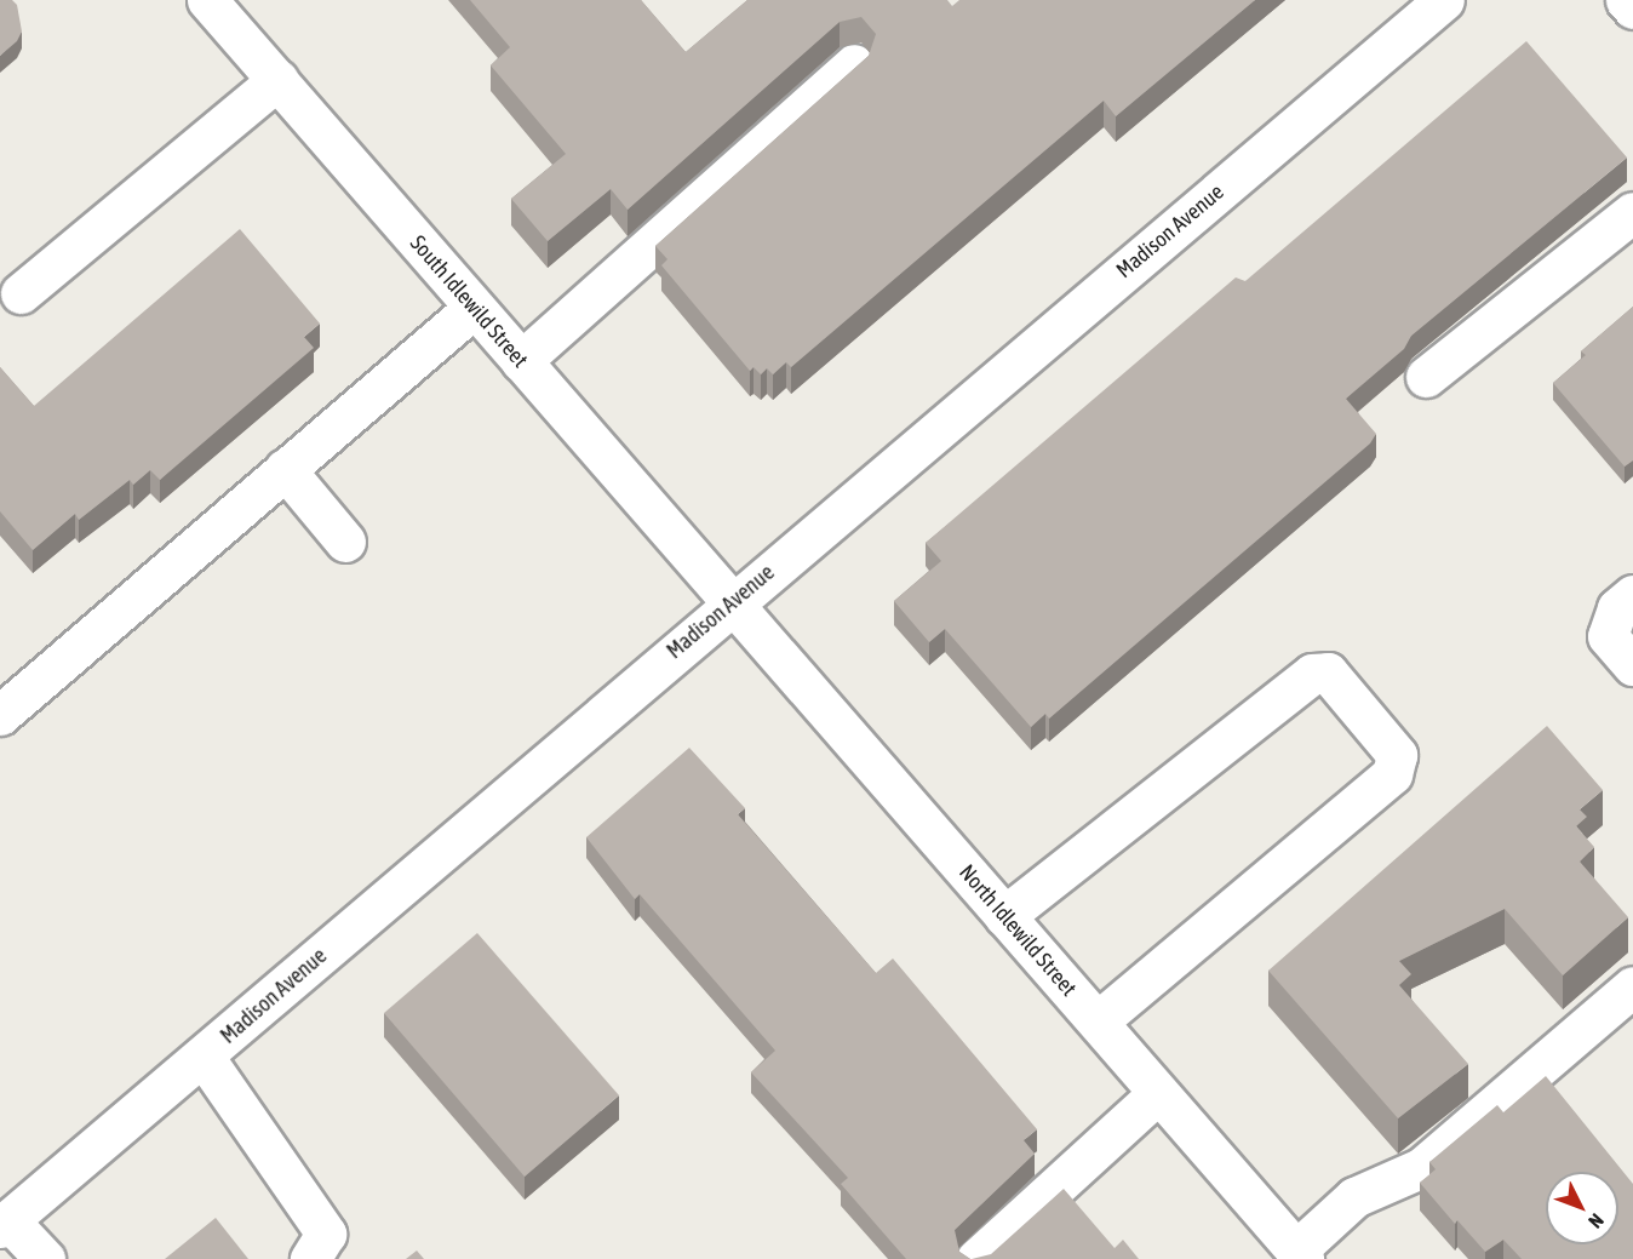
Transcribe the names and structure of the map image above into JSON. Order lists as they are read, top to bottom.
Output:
{
  "streets": {
    "street": ["Madison Avenue", "South Idlewild Street", "North Idlewild Street"]
  },
  "crossings": [
    ["Madison Avenue", "South Idlewild Street"],
    ["Madison Avenue", "North Idlewild Street"],
    ["South Idlewild Street", "North Idlewild Street"]
  ],
  "north": "bottom right"
}
